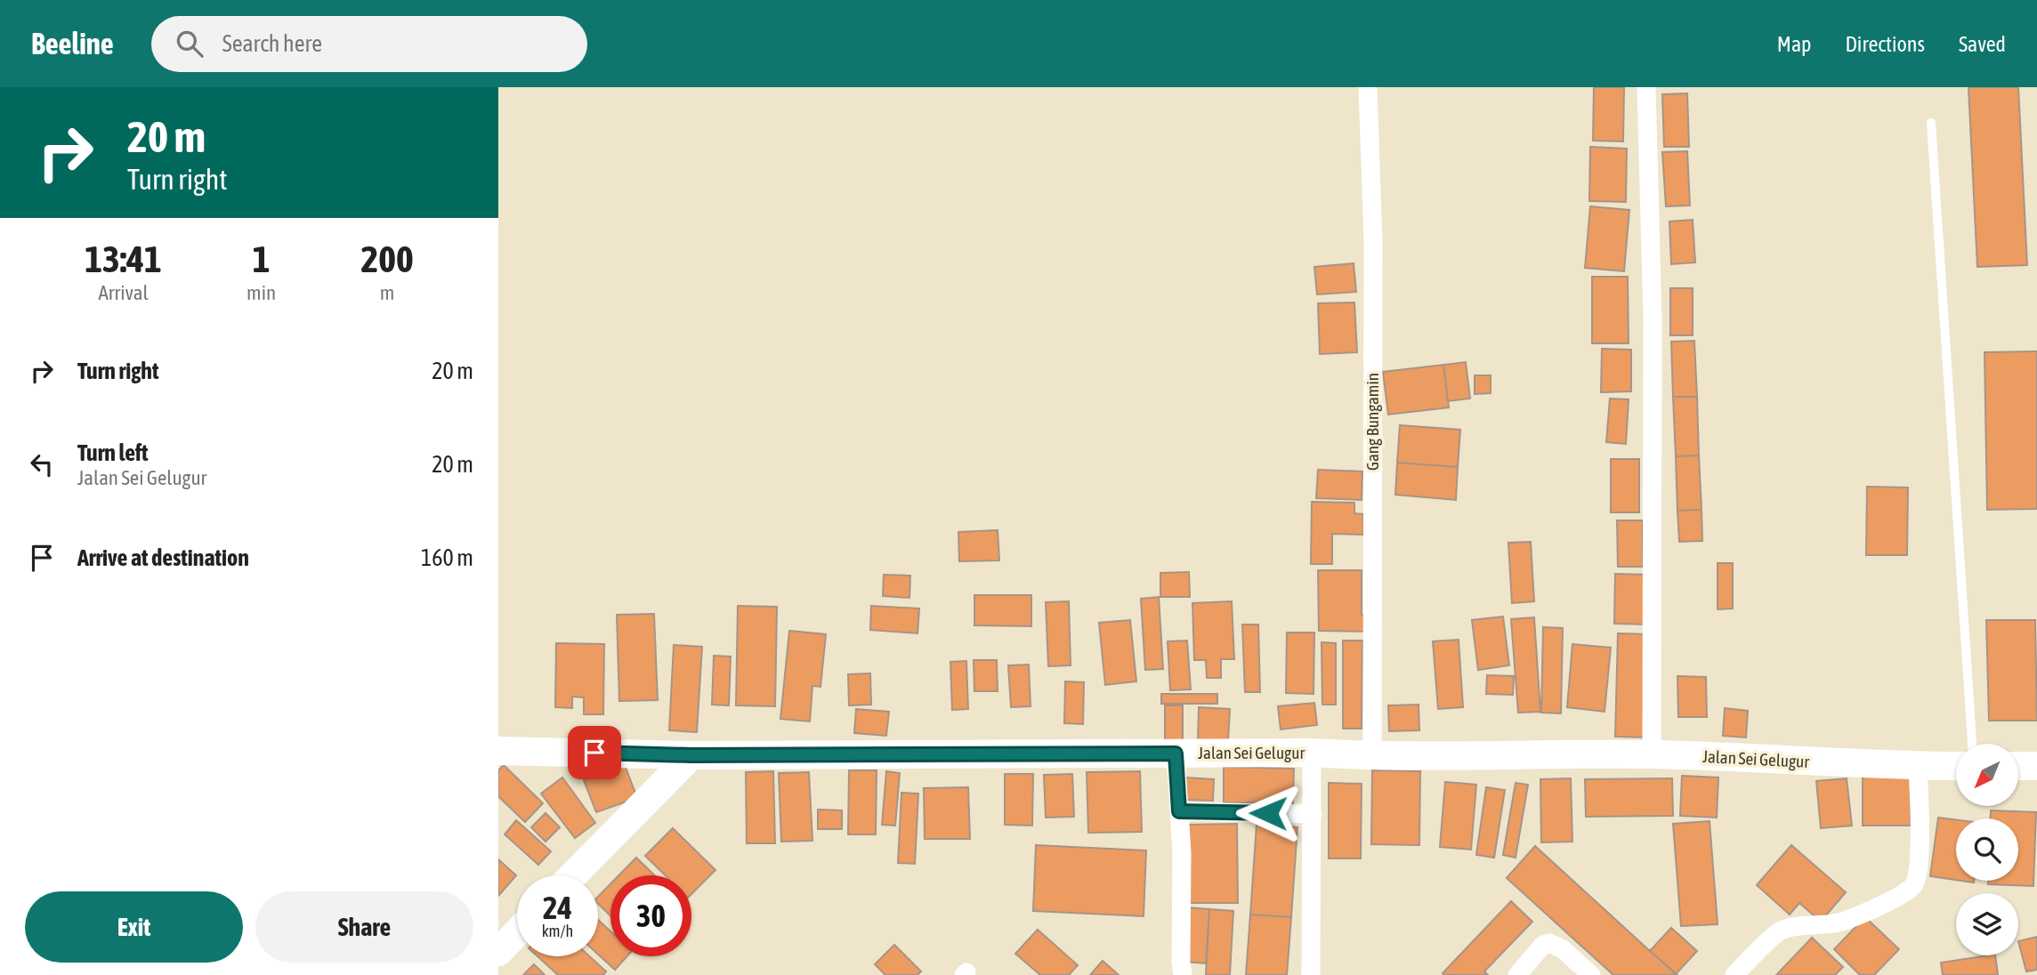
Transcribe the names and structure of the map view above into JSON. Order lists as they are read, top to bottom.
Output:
{
  "streets": {
    "main road": ["Jalan Sei Gelugur"],
    "street": ["Gang Bungamin"]
  },
  "crossings": [
    ["Gang Bungamin", "Jalan Sei Gelugur"]
  ],
  "north": "bottom left",
  "page": {
    "header": "Beeline",
    "search": "Search here",
    "nav": ["Map", "Directions", "Saved"],
    "turn": ["20 m", "Turn right"],
    "eta": [
      "13:41",
      "Arrival",
      "1",
      "min",
      "200",
      "m"
    ],
    "list": [
      {
        "name": "Turn right",
        "value": "20 m"
      },
      {
        "name": "Turn left",
        "note": "Jalan Sei Gelugur",
        "value": "20 m"
      },
      {
        "name": "Arrive at destination",
        "value": "160 m"
      }
    ],
    "speed": "24 km/h",
    "limit": "30",
    "buttons": ["Exit", "Share"]
  }
}
